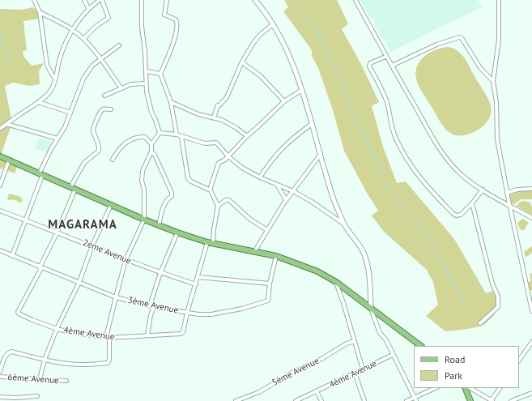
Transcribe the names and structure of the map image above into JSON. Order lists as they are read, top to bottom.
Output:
{
  "streets": {
    "street": [
      "2ème Avenue",
      "3ème Avenue",
      "4ème Avenue",
      "5ème Avenue",
      "6ème Avenue"
    ]
  },
  "crossings": [
    ["3ème Avenue", "4ème Avenue"]
  ],
  "districts": ["MAGARAMA"],
  "legend": ["Road", "Park"]
}
